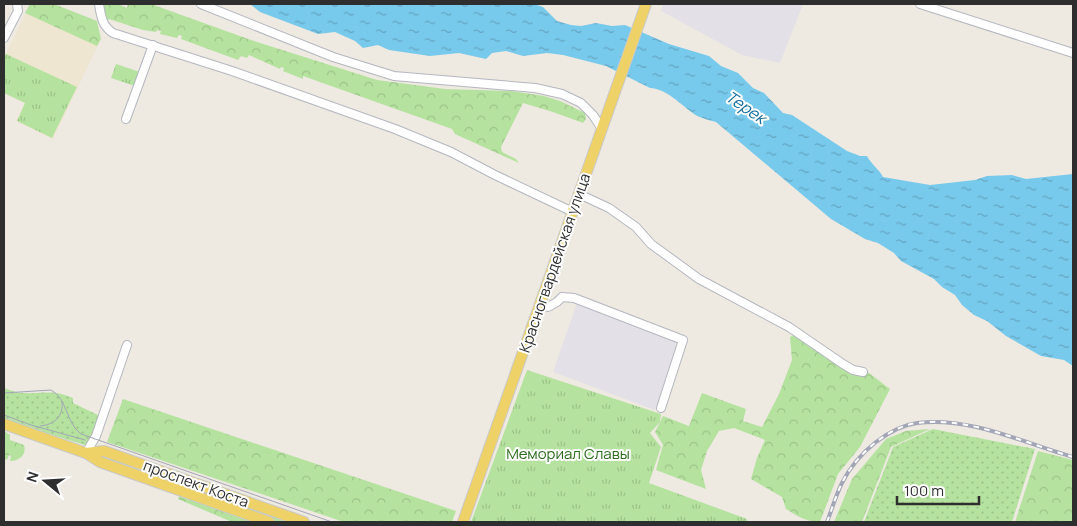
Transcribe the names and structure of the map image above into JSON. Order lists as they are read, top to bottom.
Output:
{
  "streets": {
    "main road": ["Красногвардейская улица", "проспект Коста"]
  },
  "water": ["Терек"],
  "parks": ["Мемориал Славы"],
  "scale_bar": "100 m",
  "north": "left"
}
